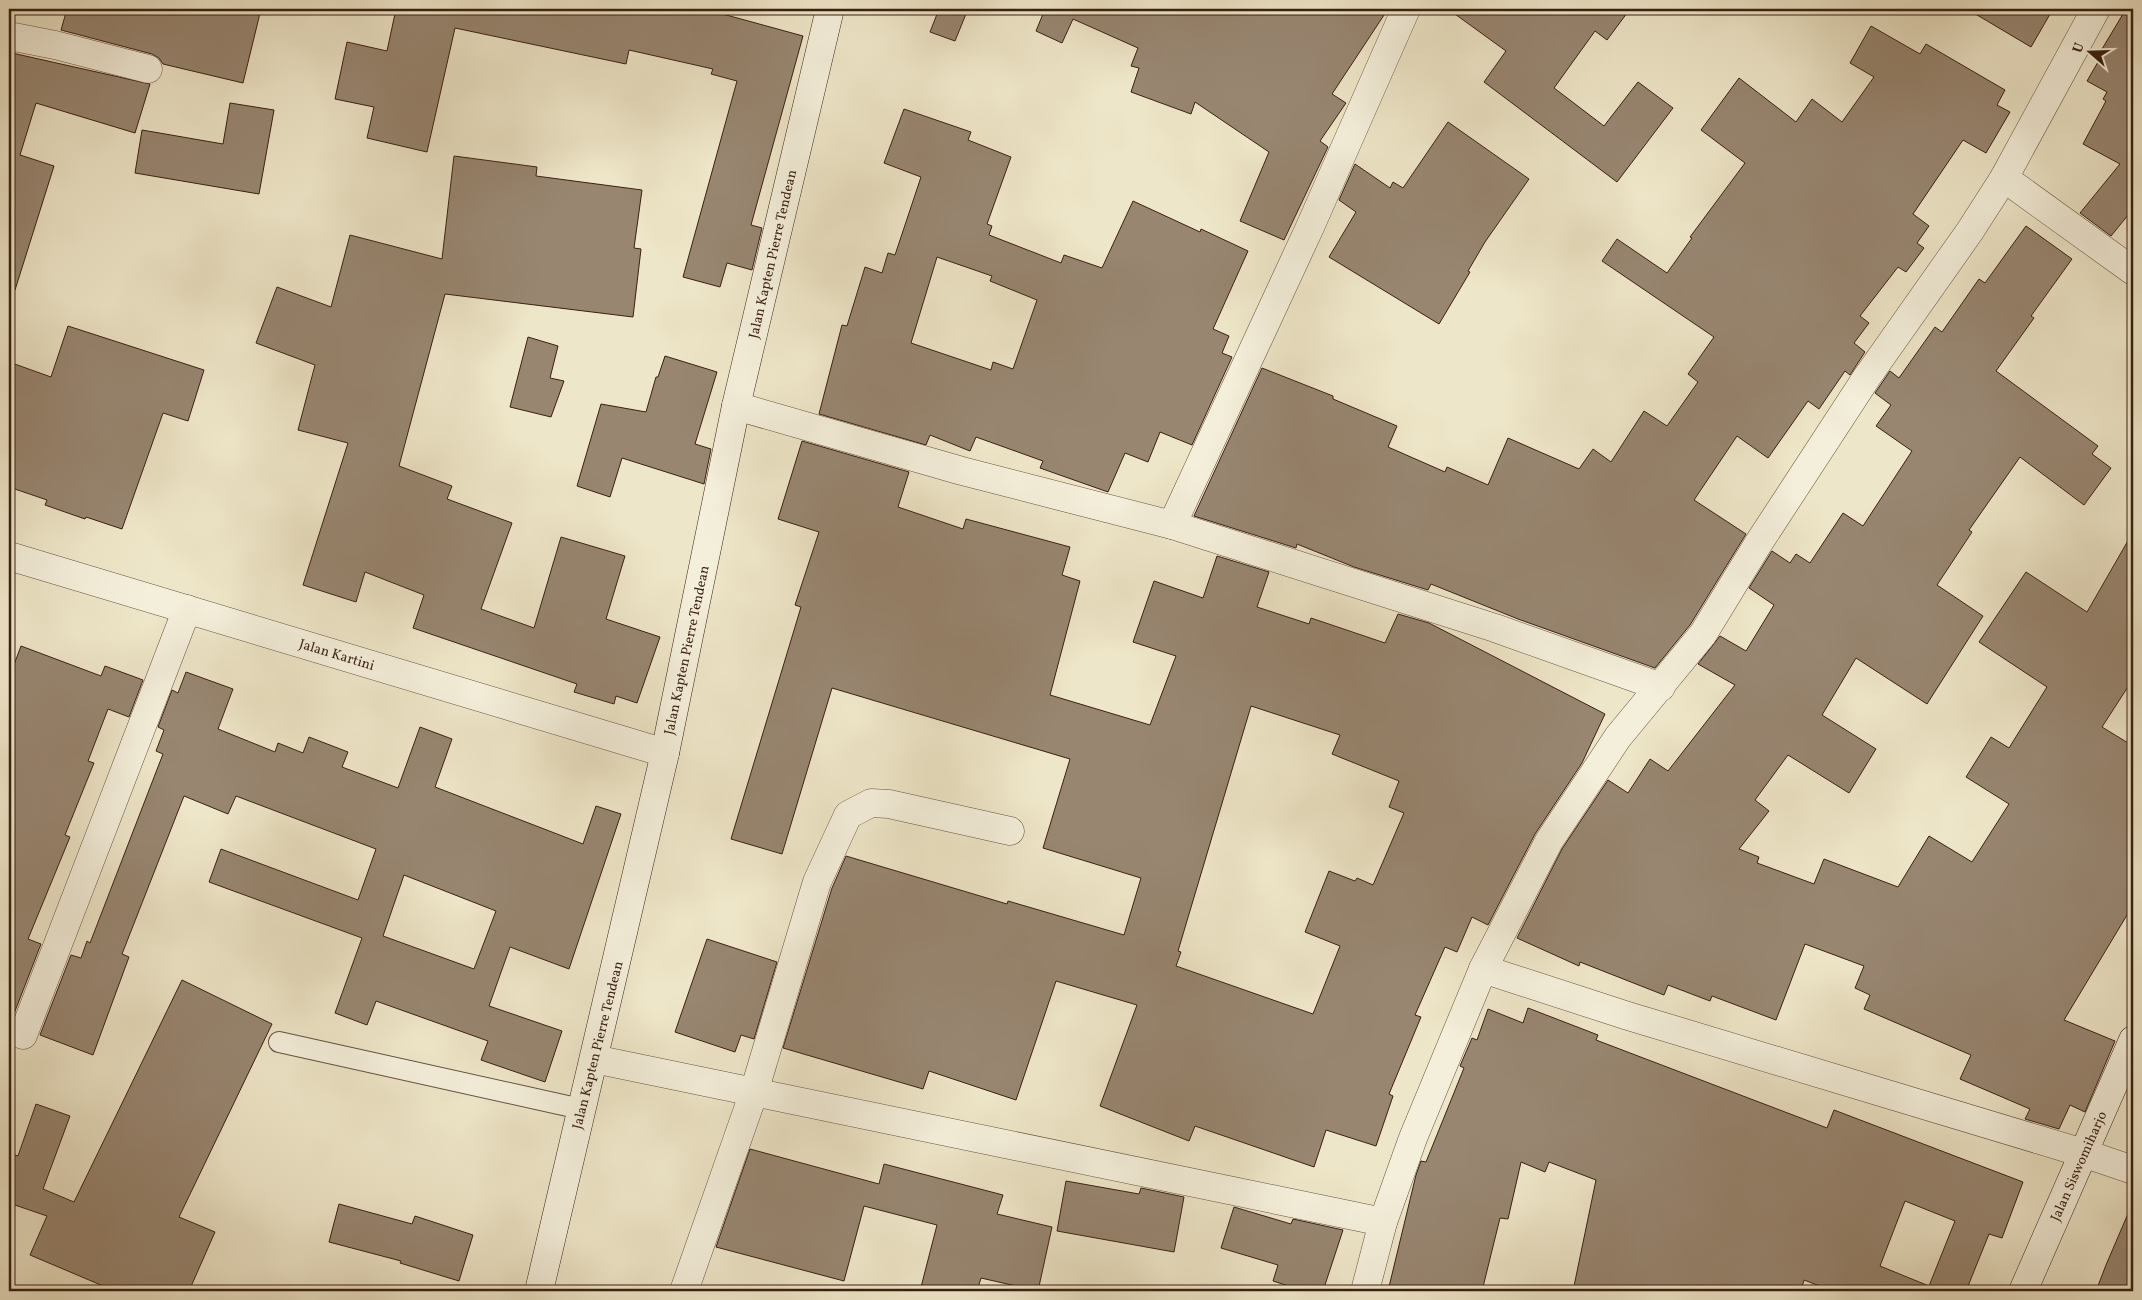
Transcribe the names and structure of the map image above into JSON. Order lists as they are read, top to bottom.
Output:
{
  "streets": {
    "street": ["Jalan Kapten Pierre Tendean", "Jalan Kartini", "Jalan Siswomiharjo"]
  },
  "crossings": [
    ["Jalan Kapten Pierre Tendean", "Jalan Kartini"]
  ],
  "north": "left"
}
